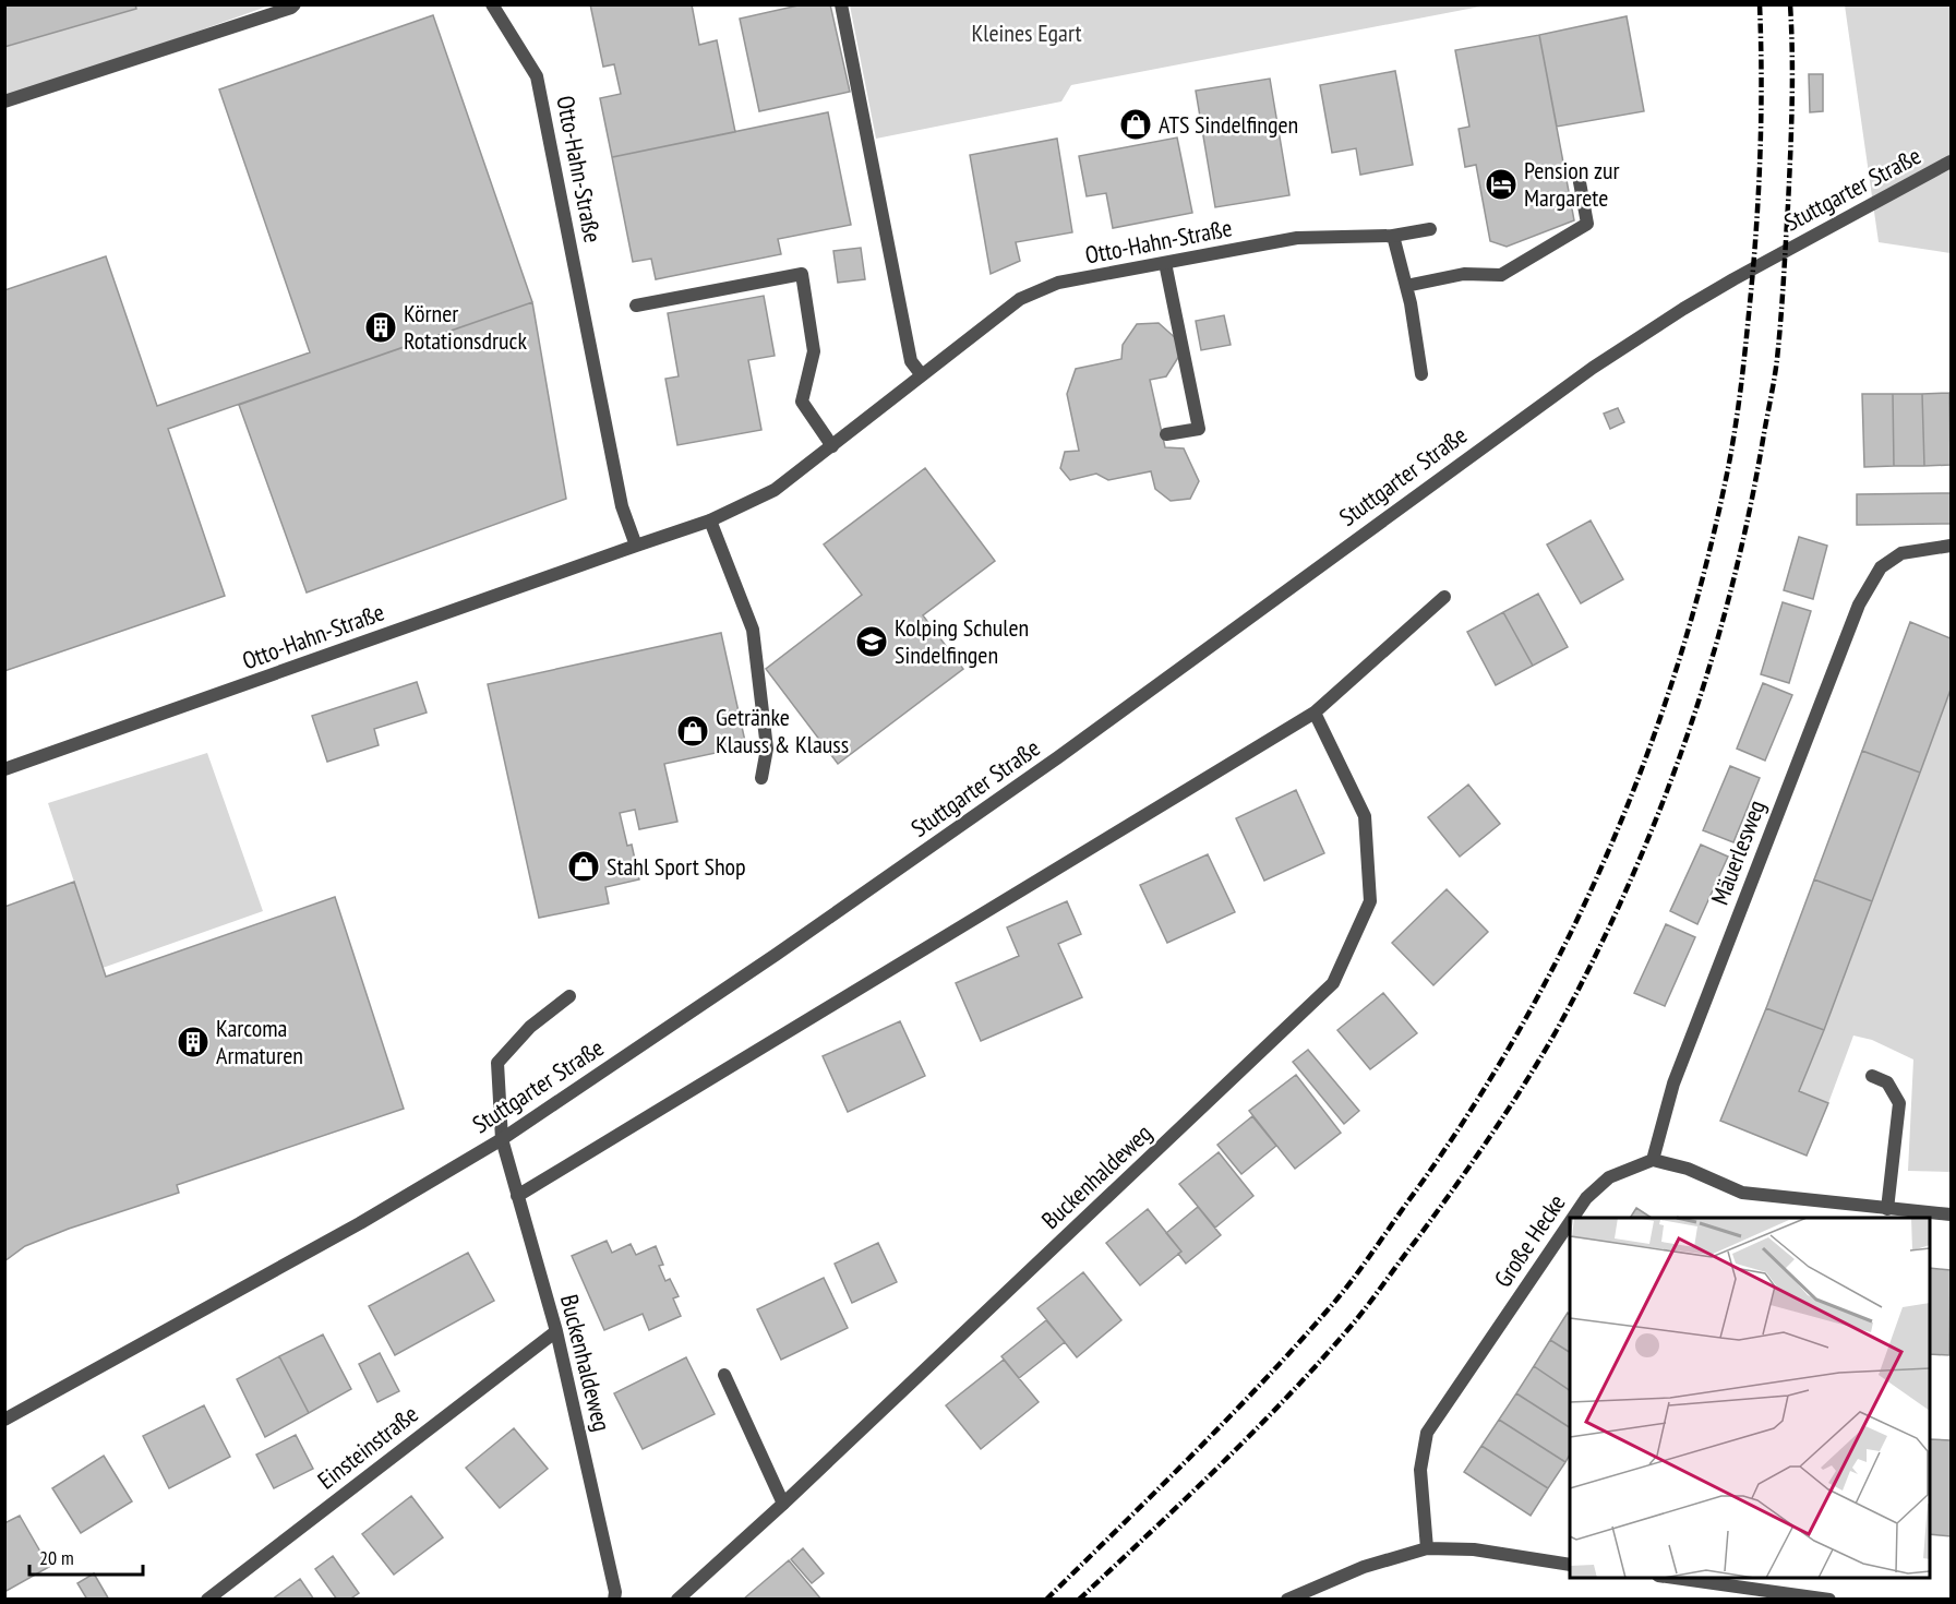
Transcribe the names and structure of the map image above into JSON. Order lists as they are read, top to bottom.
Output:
{
  "streets": {
    "street": [
      "Otto-Hahn-Straße",
      "Stuttgarter Straße",
      "Mäuerlesweg",
      "Buckenhaldeweg",
      "Große Hecke",
      "Einsteinstraße"
    ]
  },
  "crossings": [
    ["Stuttgarter Straße", "Buckenhaldeweg"],
    ["Mäuerlesweg", "Große Hecke"],
    ["Buckenhaldeweg", "Einsteinstraße"]
  ],
  "parks": ["Kleines Egart"],
  "places": {
    "shop": ["ATS Sindelfingen", "Getränke Klauss & Klauss", "Stahl Sport Shop"],
    "hotel": ["Pension zur Margarete"],
    "building": ["Körner Rotationsdruck", "Karcoma Armaturen"],
    "school or university": ["Kolping Schulen Sindelfingen"]
  },
  "scale_bar": "20 m"
}
